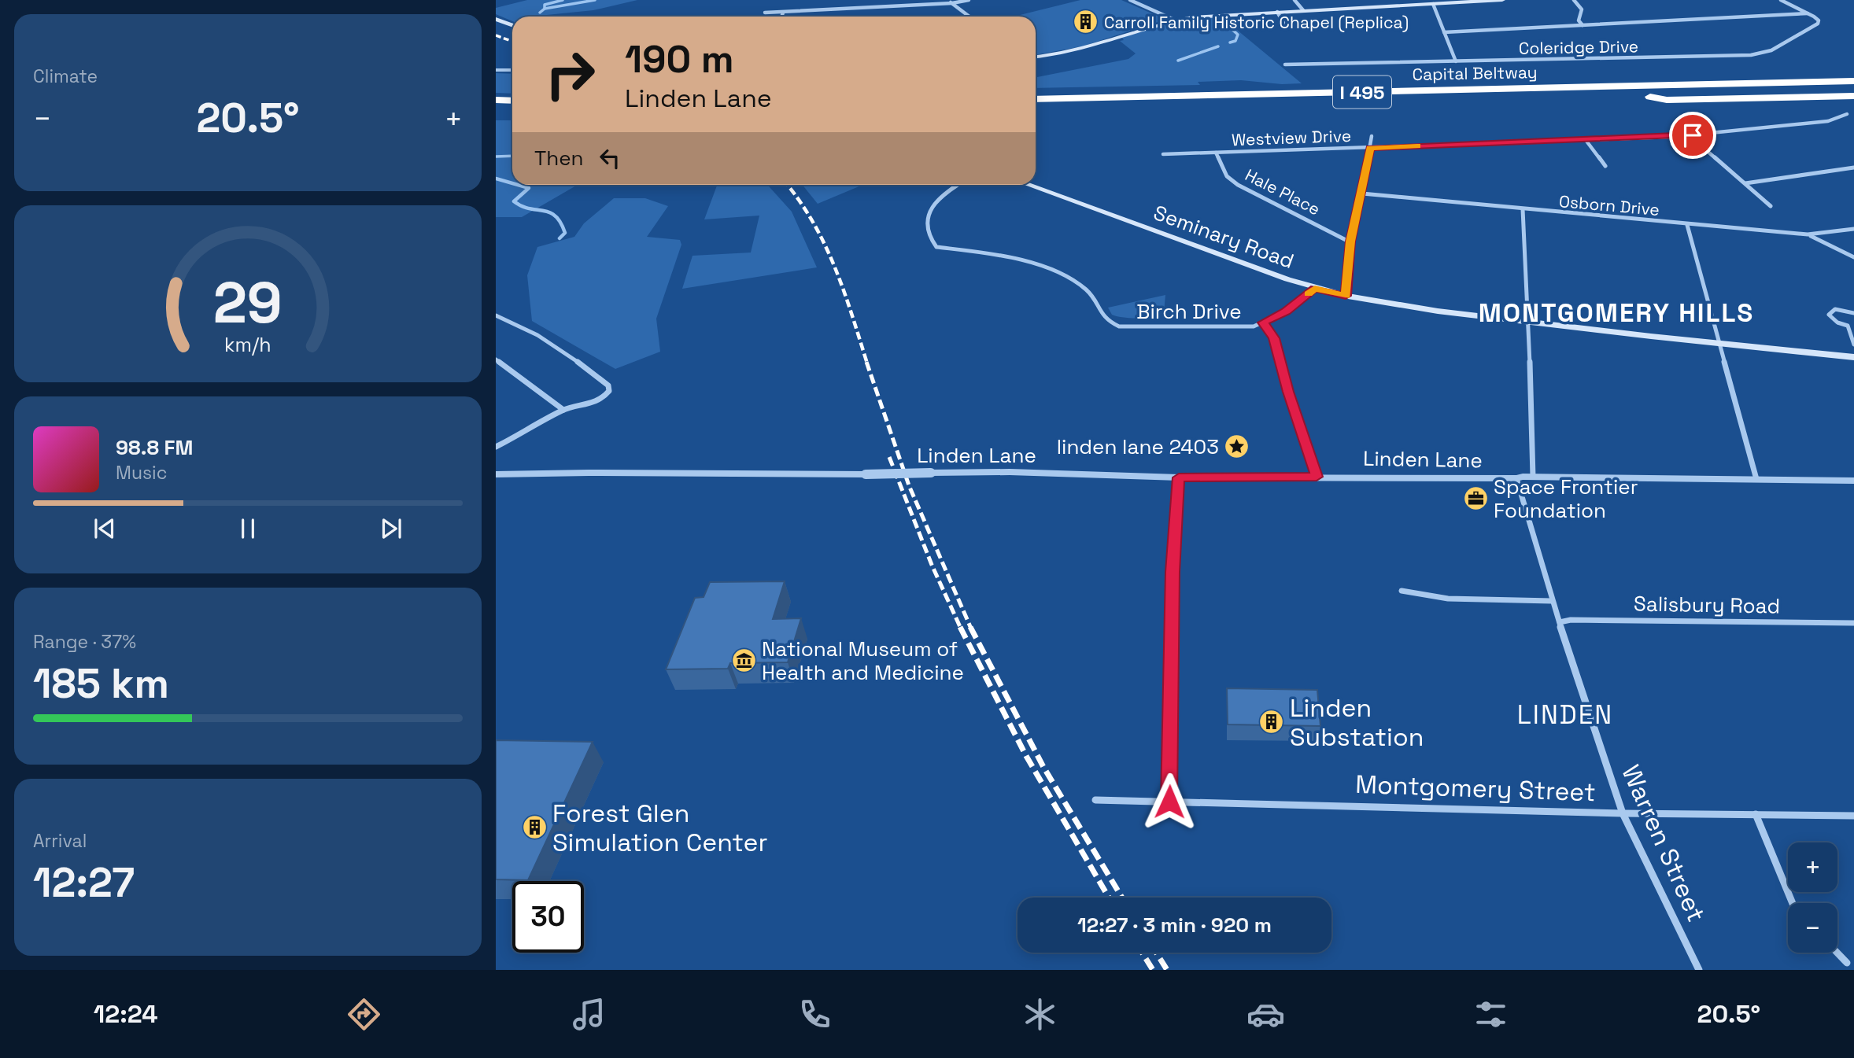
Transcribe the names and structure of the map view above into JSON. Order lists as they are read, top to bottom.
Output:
{
  "streets": {
    "highway": ["Capital Beltway", "I 495"],
    "main road": ["Seminary Road"],
    "street": [
      "Coleridge Drive",
      "Westview Drive",
      "Hale Place",
      "Osborn Drive",
      "Birch Drive",
      "Linden Lane",
      "Salisbury Road",
      "Montgomery Street",
      "Warren Street"
    ]
  },
  "crossings": [
    ["Westview Drive", "Hale Place"],
    ["Seminary Road", "Birch Drive"],
    ["Linden Lane", "Warren Street"],
    ["Salisbury Road", "Warren Street"],
    ["Montgomery Street", "Warren Street"]
  ],
  "districts": ["MONTGOMERY HILLS", "LINDEN"],
  "places": {
    "building": ["Carroll Family Historic Chapel (Replica)", "Linden Substation", "Forest Glen Simulation Center"],
    "place": ["linden lane 2403"],
    "office": ["Space Frontier Foundation"],
    "museum": ["National Museum of Health and Medicine"]
  },
  "page": {
    "tile": [
      "Climate",
      ["Range · 37%", "185 km"],
      ["Arrival", "12:27"]
    ],
    "turn": ["190 m", "Linden Lane"],
    "heat": ["−", "20.5°", "+"],
    "then": "Then",
    "song": ["98.8 FM", "Music"],
    "map_buttons": ["+", "−"],
    "limit": "30",
    "trip": "12:27 · 3 min · 920 m",
    "tabs": ["12:24", "20.5°"],
    "gauge": ["29", "km/h"]
  }
}
